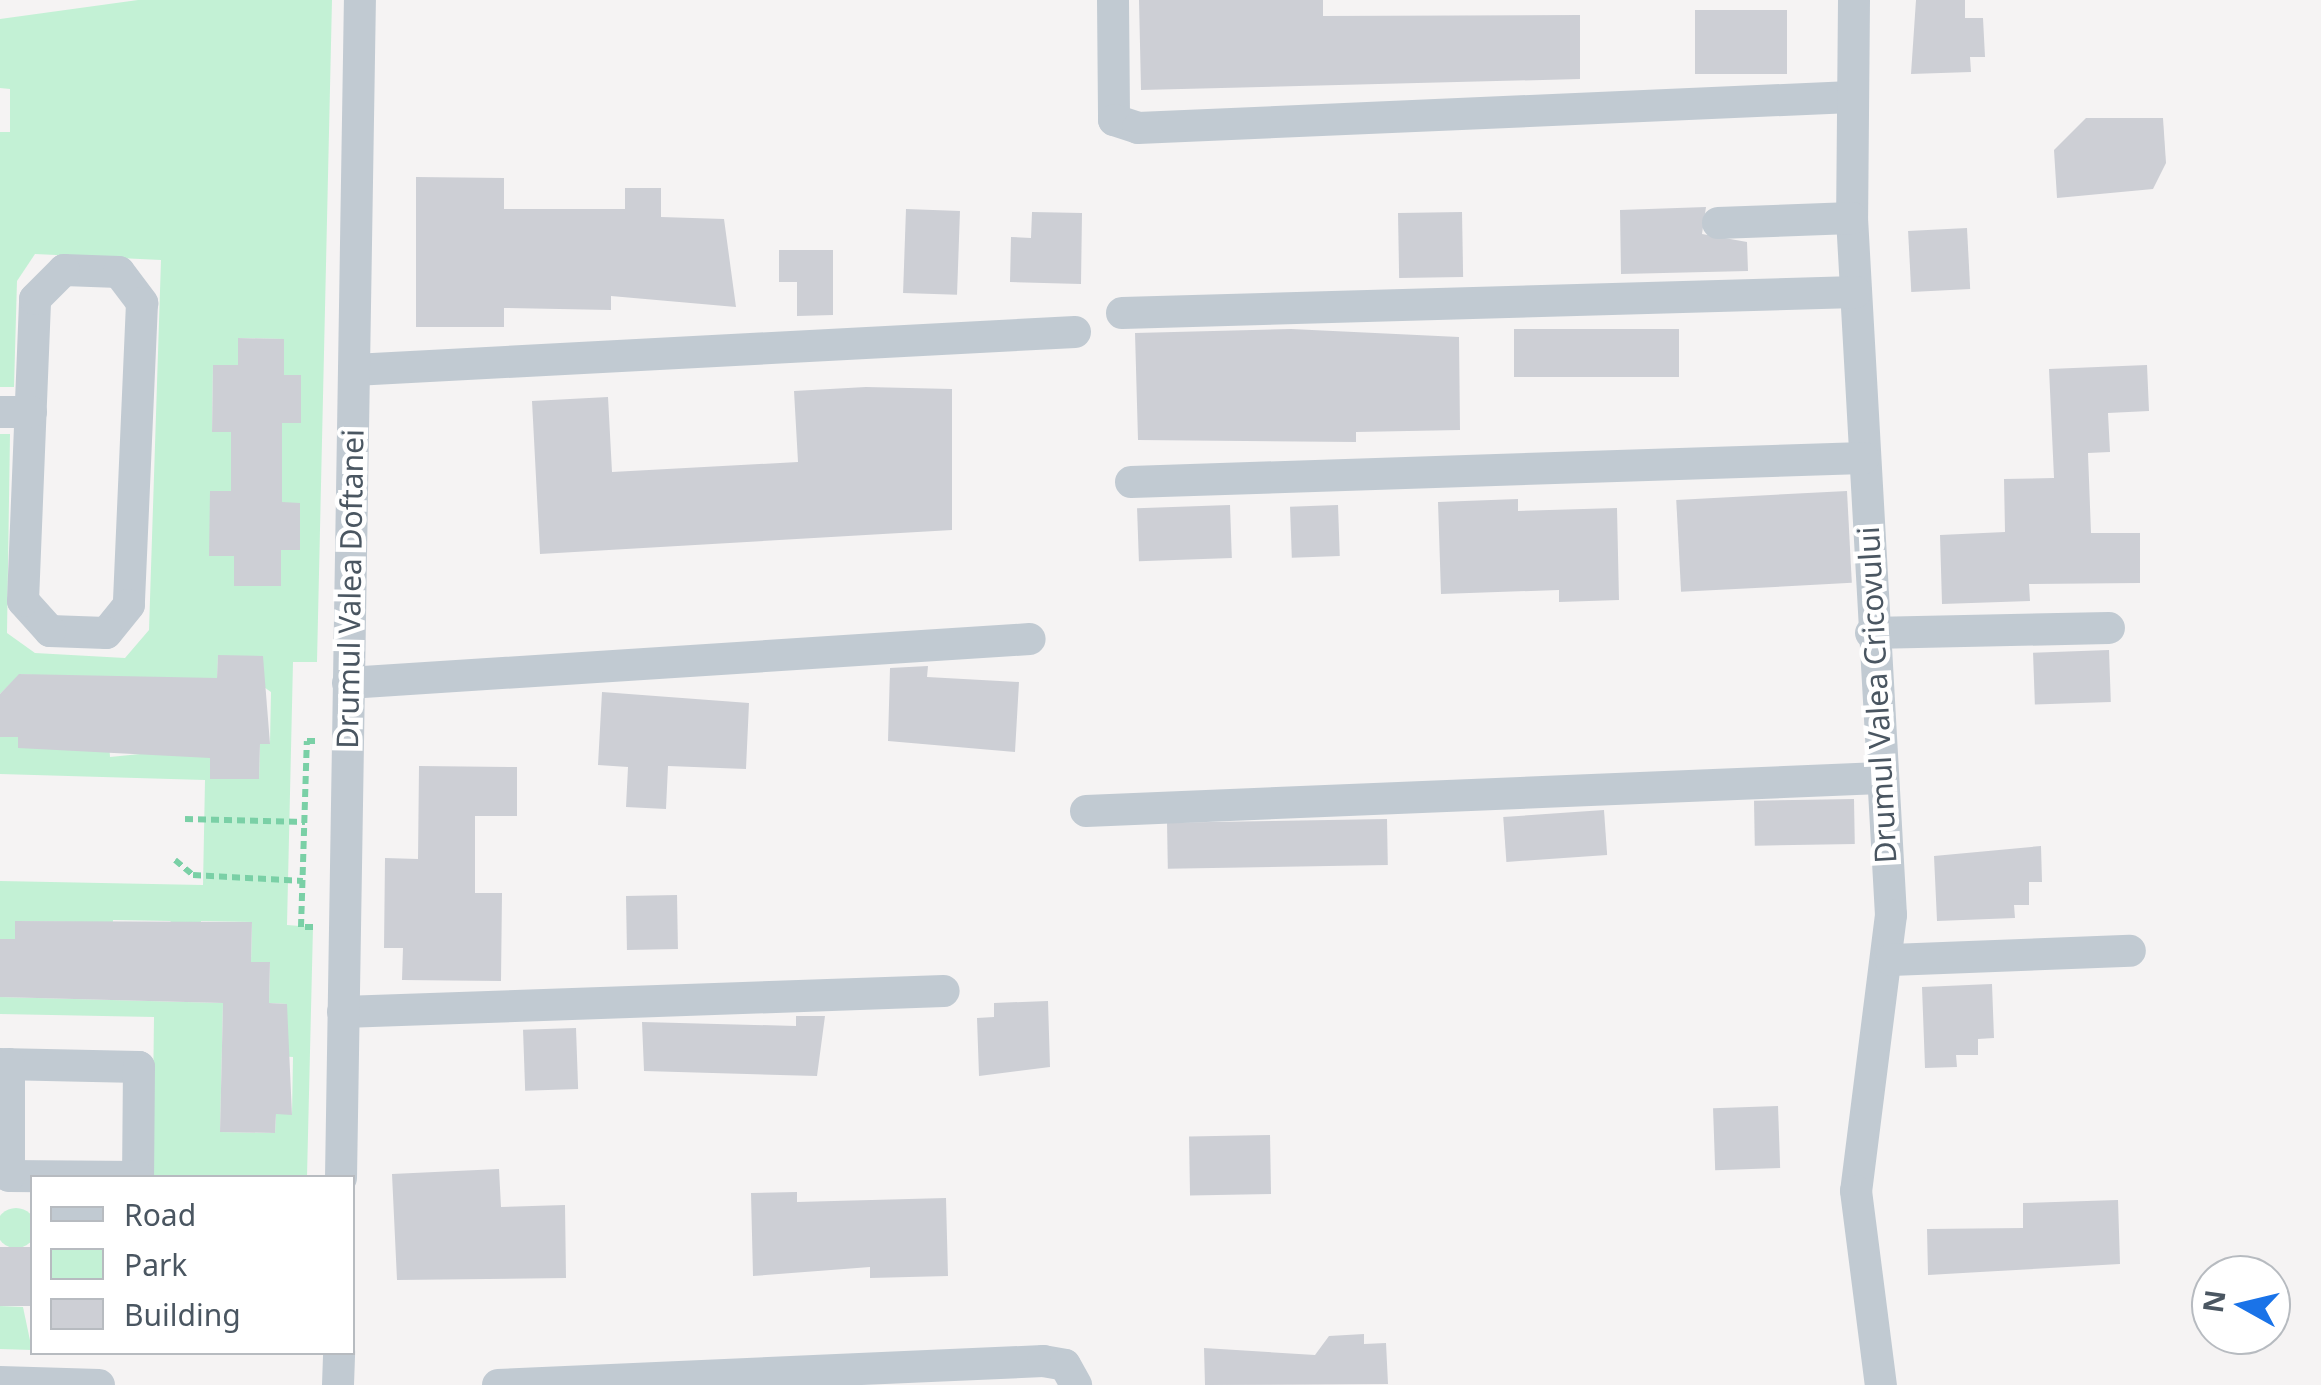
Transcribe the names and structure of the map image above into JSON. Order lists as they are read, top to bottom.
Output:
{
  "streets": {
    "street": ["Drumul Valea Doftanei", "Drumul Valea Cricovului"]
  },
  "legend": ["Road", "Park", "Building"],
  "north": "left"
}
